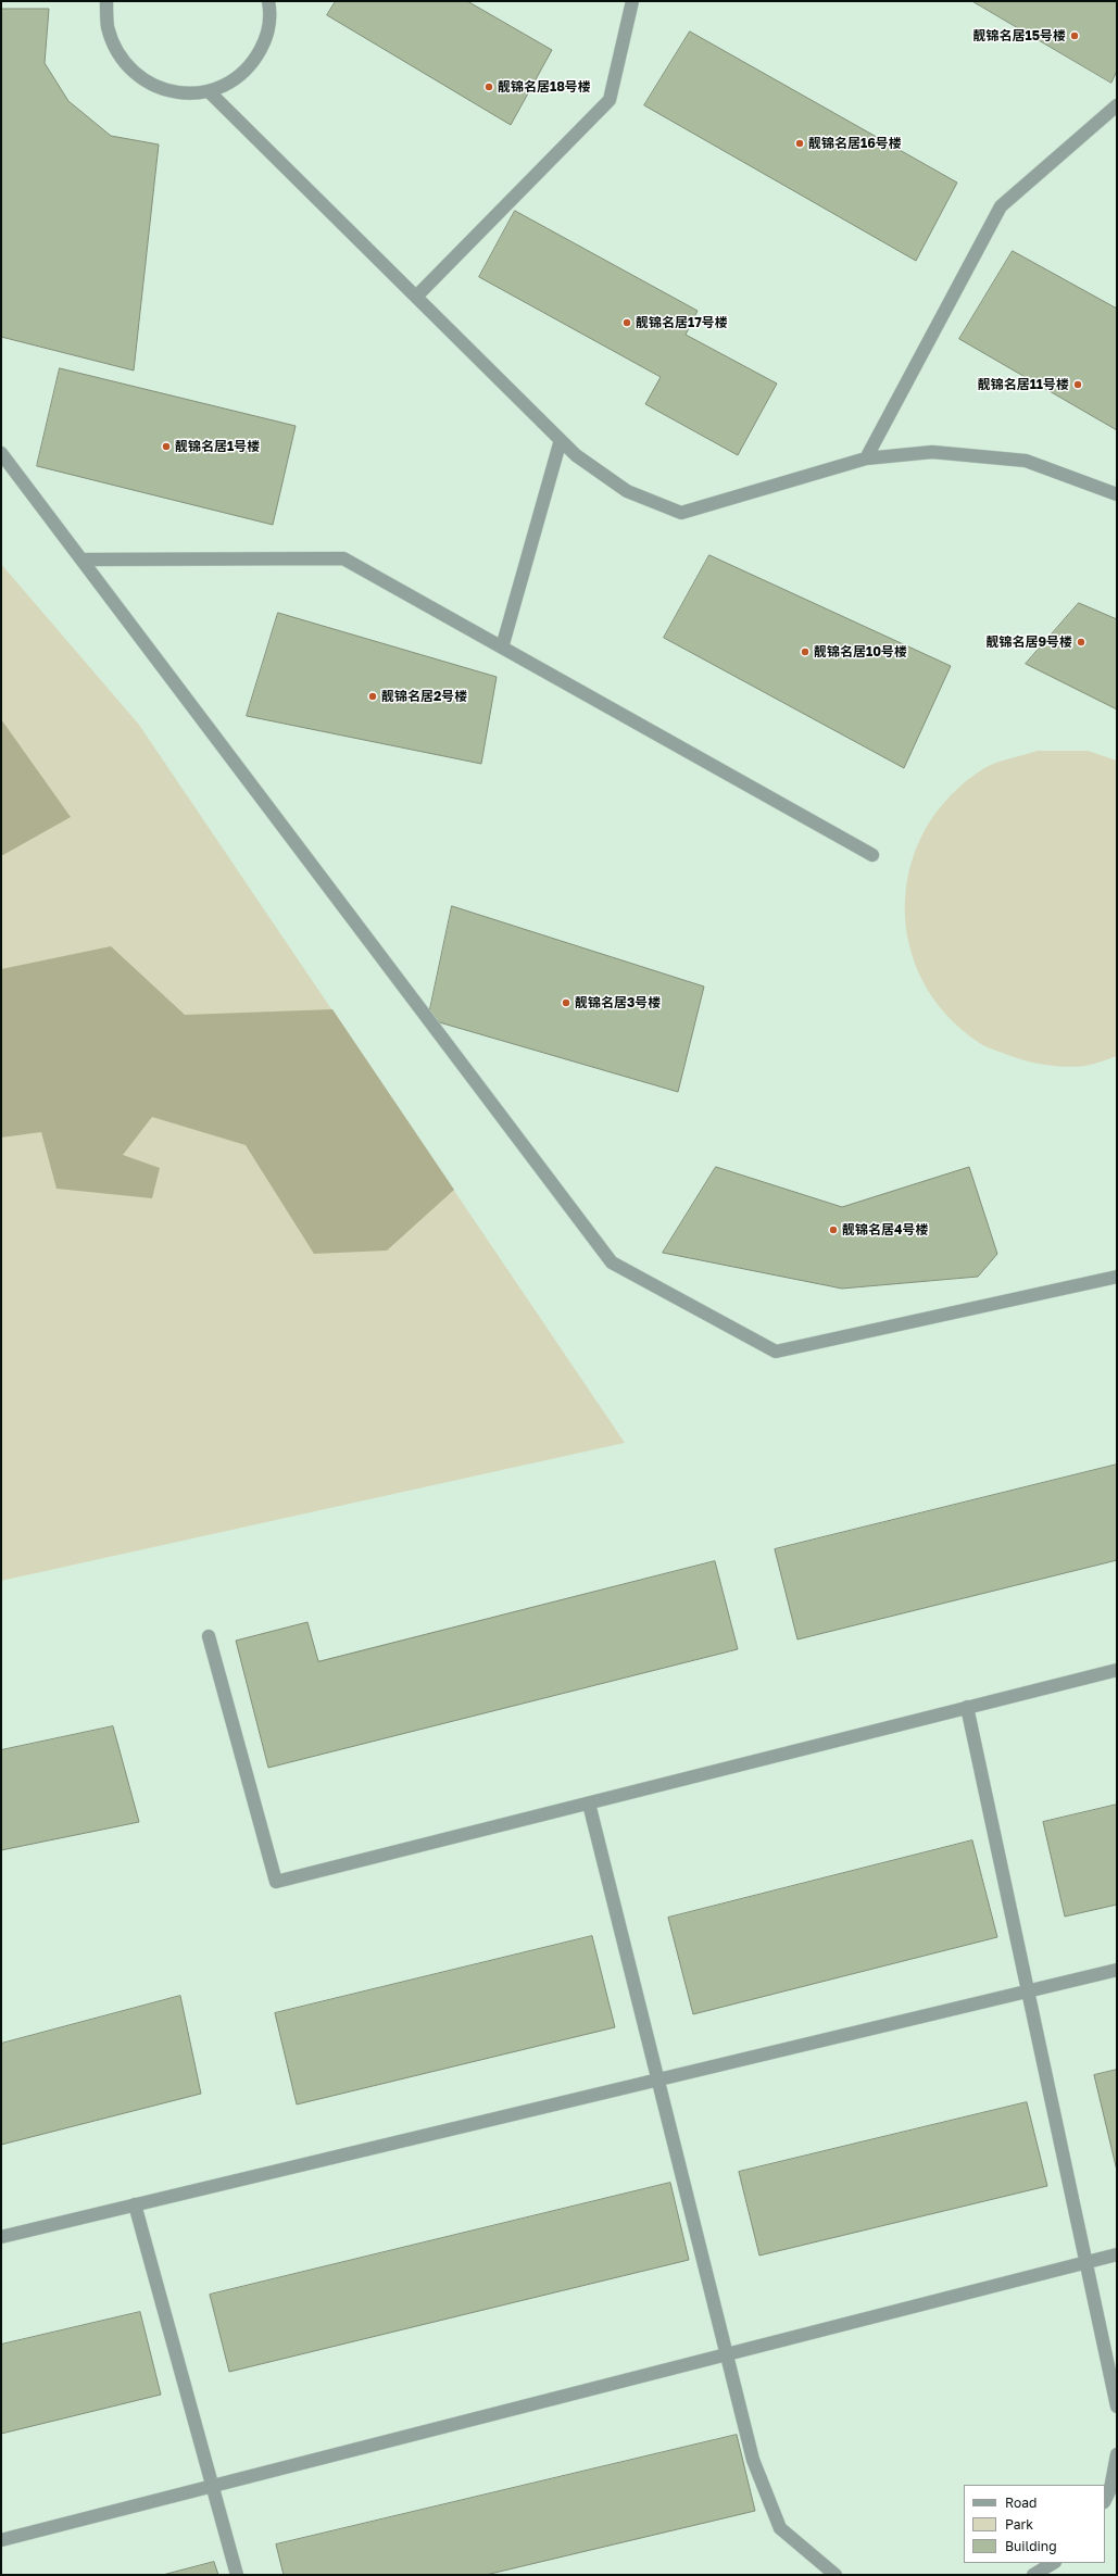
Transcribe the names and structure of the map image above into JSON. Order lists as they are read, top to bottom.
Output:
{
  "places": [
    "靓锦名居15号楼",
    "靓锦名居18号楼",
    "靓锦名居16号楼",
    "靓锦名居17号楼",
    "靓锦名居11号楼",
    "靓锦名居1号楼",
    "靓锦名居9号楼",
    "靓锦名居10号楼",
    "靓锦名居2号楼",
    "靓锦名居3号楼",
    "靓锦名居4号楼"
  ],
  "legend": ["Road", "Park", "Building"]
}
